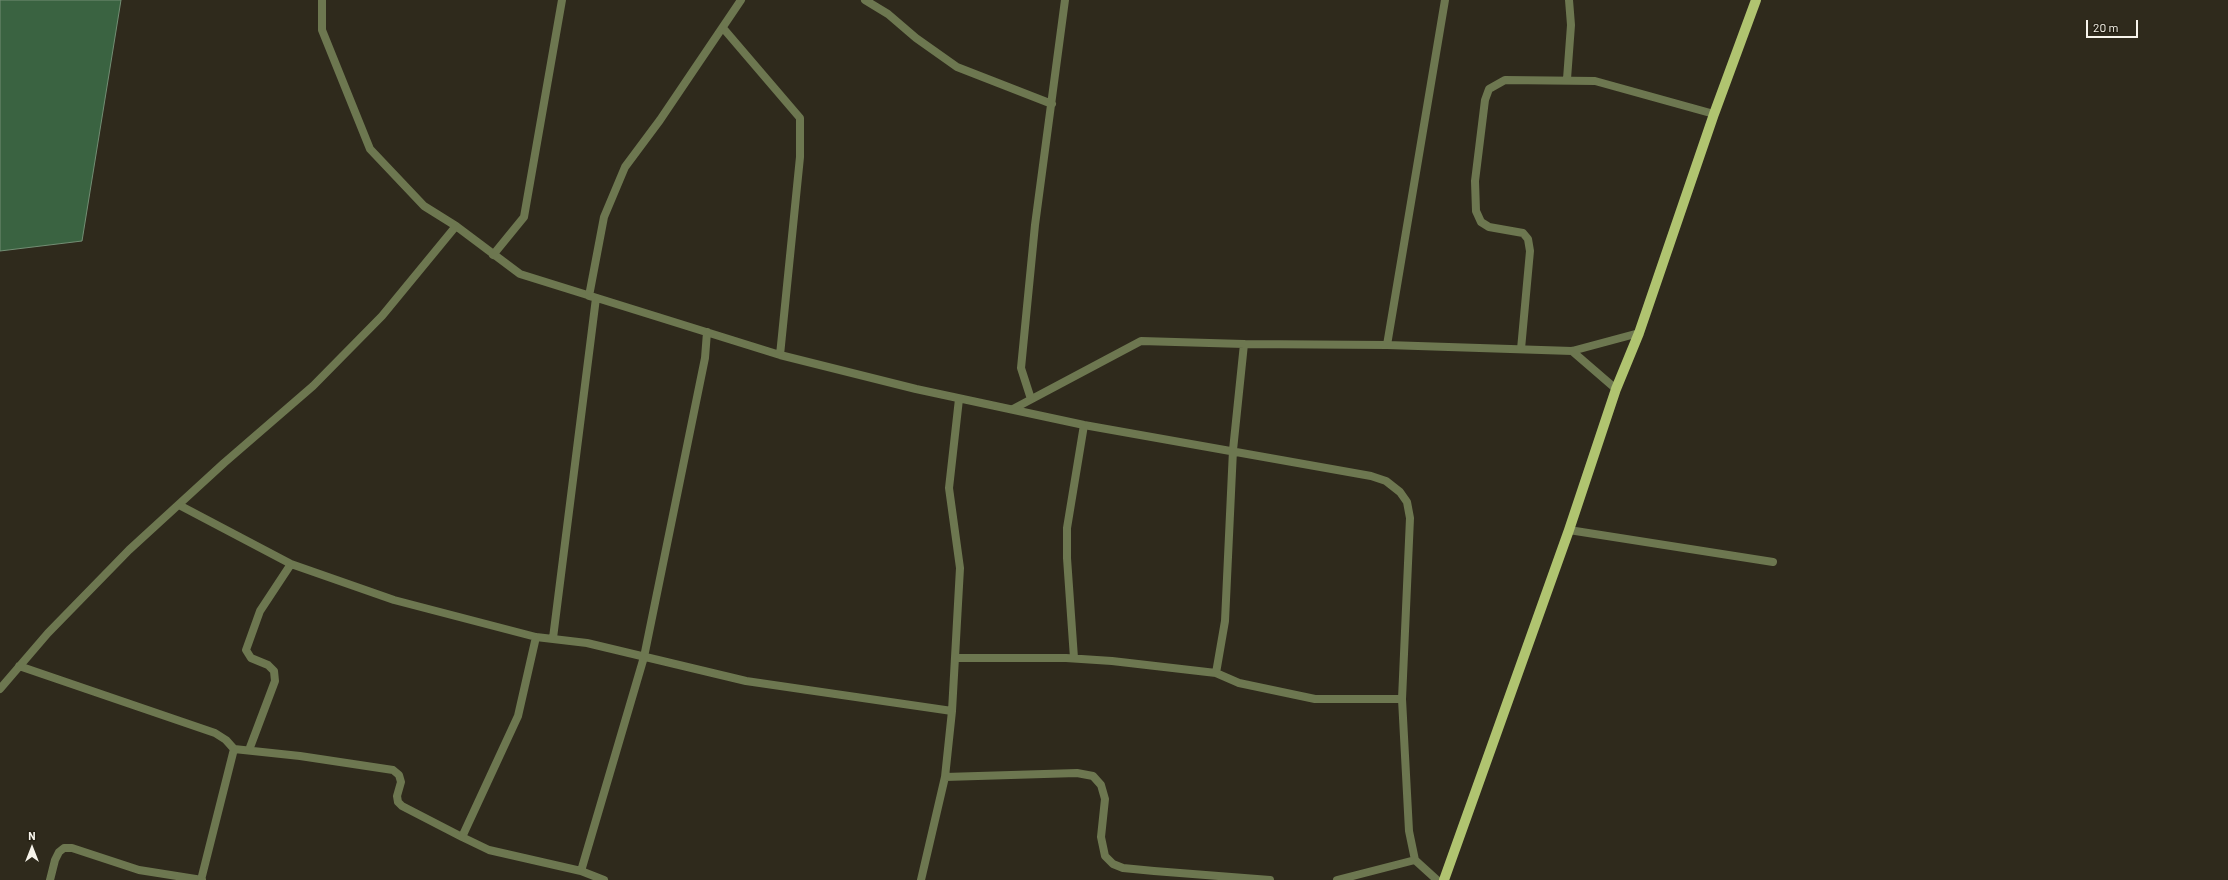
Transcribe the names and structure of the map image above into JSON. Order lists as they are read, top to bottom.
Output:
{
  "scale_bar": "20 m",
  "north": "top"
}
